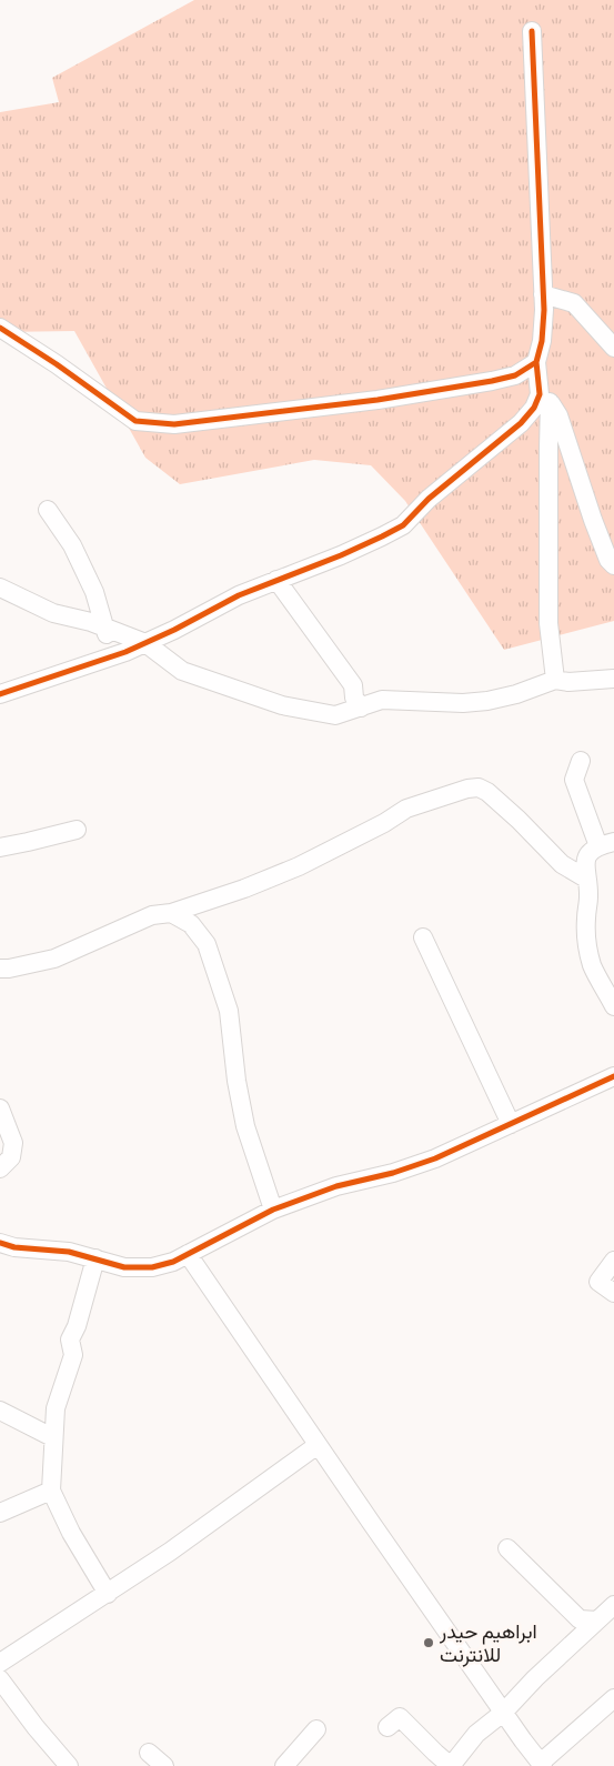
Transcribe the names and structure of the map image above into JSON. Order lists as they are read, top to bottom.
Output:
{
  "places": ["ابراهيم حيدر للانترنت"]
}
